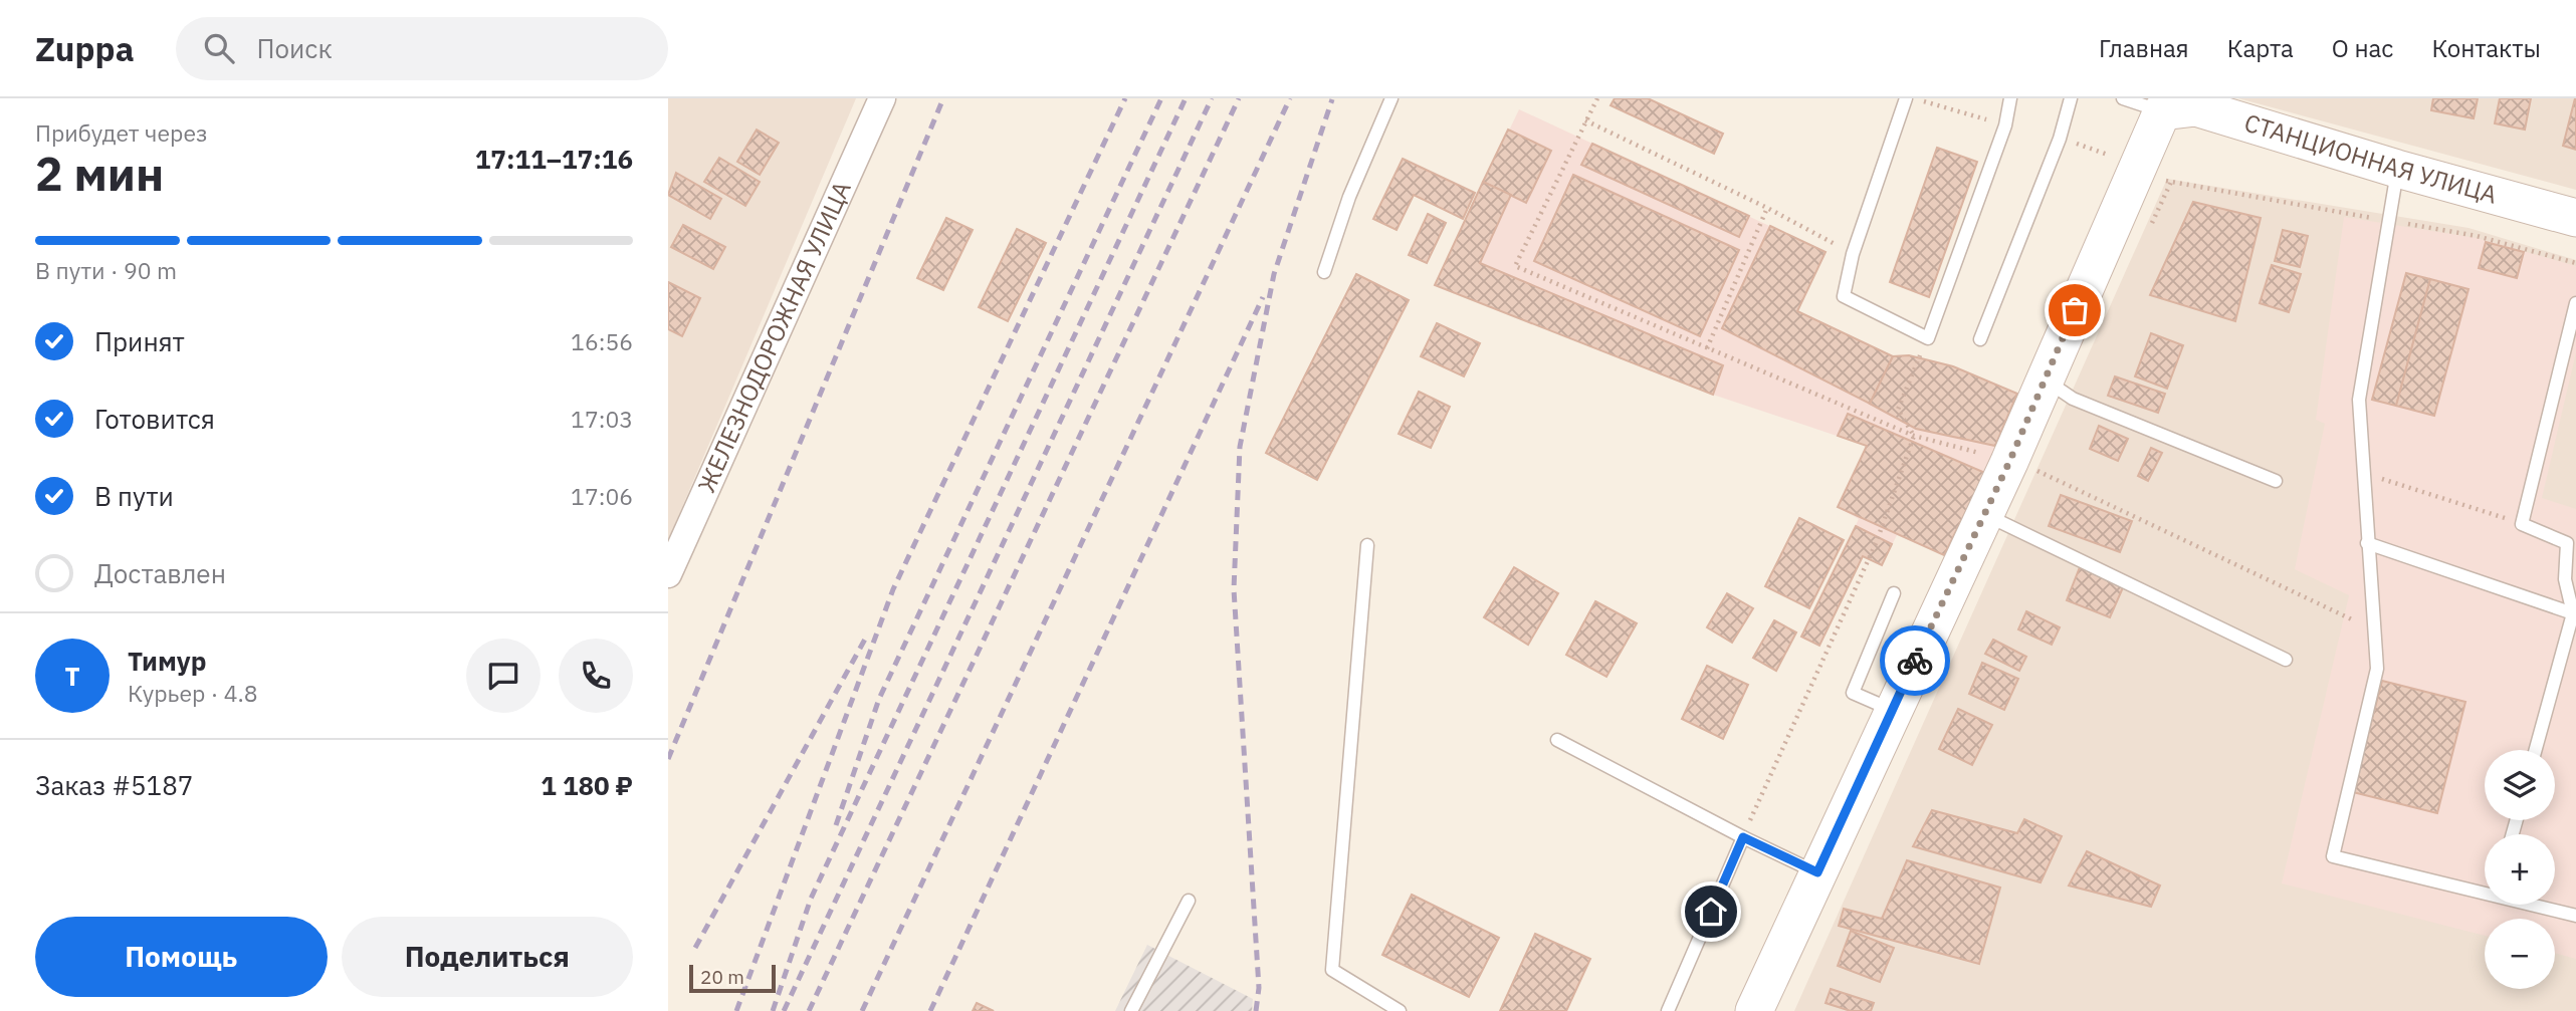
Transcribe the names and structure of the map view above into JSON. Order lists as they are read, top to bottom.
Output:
{
  "streets": {
    "street": ["СТАНЦИОННАЯ УЛИЦА", "ЖЕЛЕЗНОДОРОЖНАЯ УЛИЦА"]
  },
  "scale_bar": "20 m",
  "page": {
    "header": "Zuppa",
    "search": "Поиск",
    "nav": [
      "Главная",
      "Карта",
      "О нас",
      "Контакты"
    ],
    "heading": ["2 мин", "Прибудет через", "17:11–17:16"],
    "panel": [
      "Тимур",
      "Курьер · 4.8",
      "Заказ #5187",
      "1 180 ₽"
    ],
    "bar": "В пути · 90 m",
    "list": [
      ["Принят", "16:56"],
      ["Готовится", "17:03"],
      ["В пути", "17:06"],
      "Доставлен"
    ],
    "round": "Т",
    "map_buttons": ["+", "−"],
    "buttons": ["Помощь", "Поделиться"],
    "scale": "20 m"
  }
}
